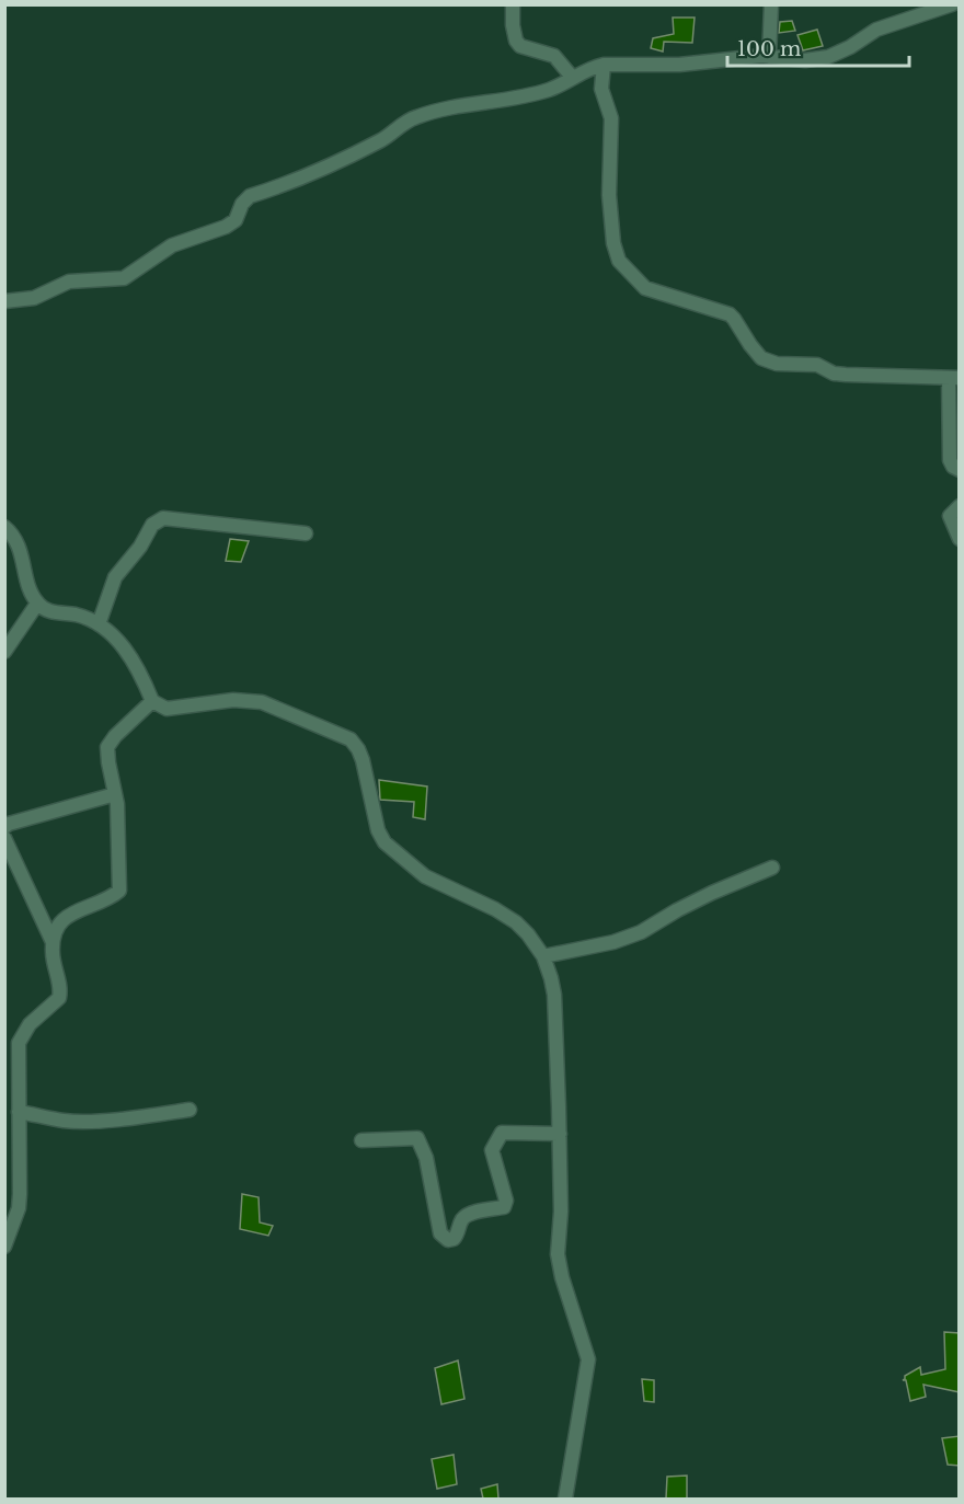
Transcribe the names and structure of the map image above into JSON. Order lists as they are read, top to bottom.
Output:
{
  "scale_bar": "100 m"
}
